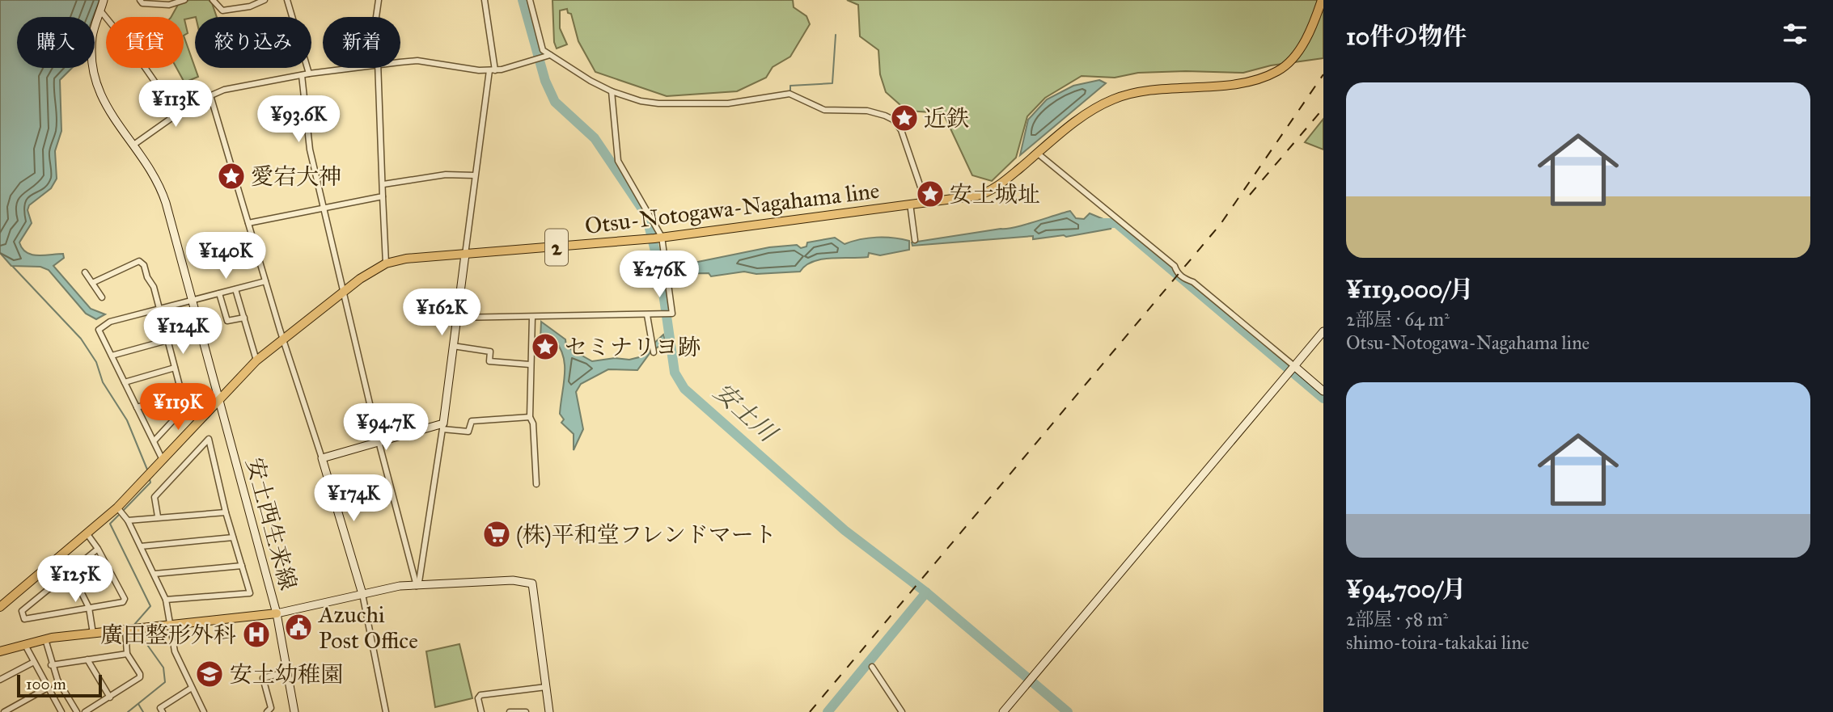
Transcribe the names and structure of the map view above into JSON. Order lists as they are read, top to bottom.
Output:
{
  "streets": {
    "main road": ["Otsu-Notogawa-Nagahama line", "2", "安土西生来線"]
  },
  "crossings": [
    ["Otsu-Notogawa-Nagahama line", "安土西生来線"]
  ],
  "water": ["安土川"],
  "places": {
    "place": [
      "近鉄",
      "愛宕大神",
      "安土城址",
      "セミナリヨ跡"
    ],
    "supermarket": ["(株)平和堂フレンドマート"],
    "public building": ["Azuchi Post Office"],
    "hospital": ["廣田整形外科"],
    "school or university": ["安土幼稚園"]
  },
  "scale_bar": "100 m",
  "page": {
    "heading": "10件の物件",
    "chip": [
      "購入",
      "賃貸",
      "絞り込み",
      "新着"
    ],
    "list": [
      {
        "name": "¥119,000/月",
        "note": "2部屋 · 64 m² · Otsu-Notogawa-Nagahama line"
      },
      {
        "name": "¥94,700/月",
        "note": "2部屋 · 58 m² · shimo-toira-takakai line"
      }
    ],
    "price": [
      "¥113K",
      "¥93.6K",
      "¥140K",
      "¥276K",
      "¥162K",
      "¥124K",
      "¥119K",
      "¥94.7K",
      "¥174K",
      "¥125K"
    ],
    "scale": "100 m"
  }
}
